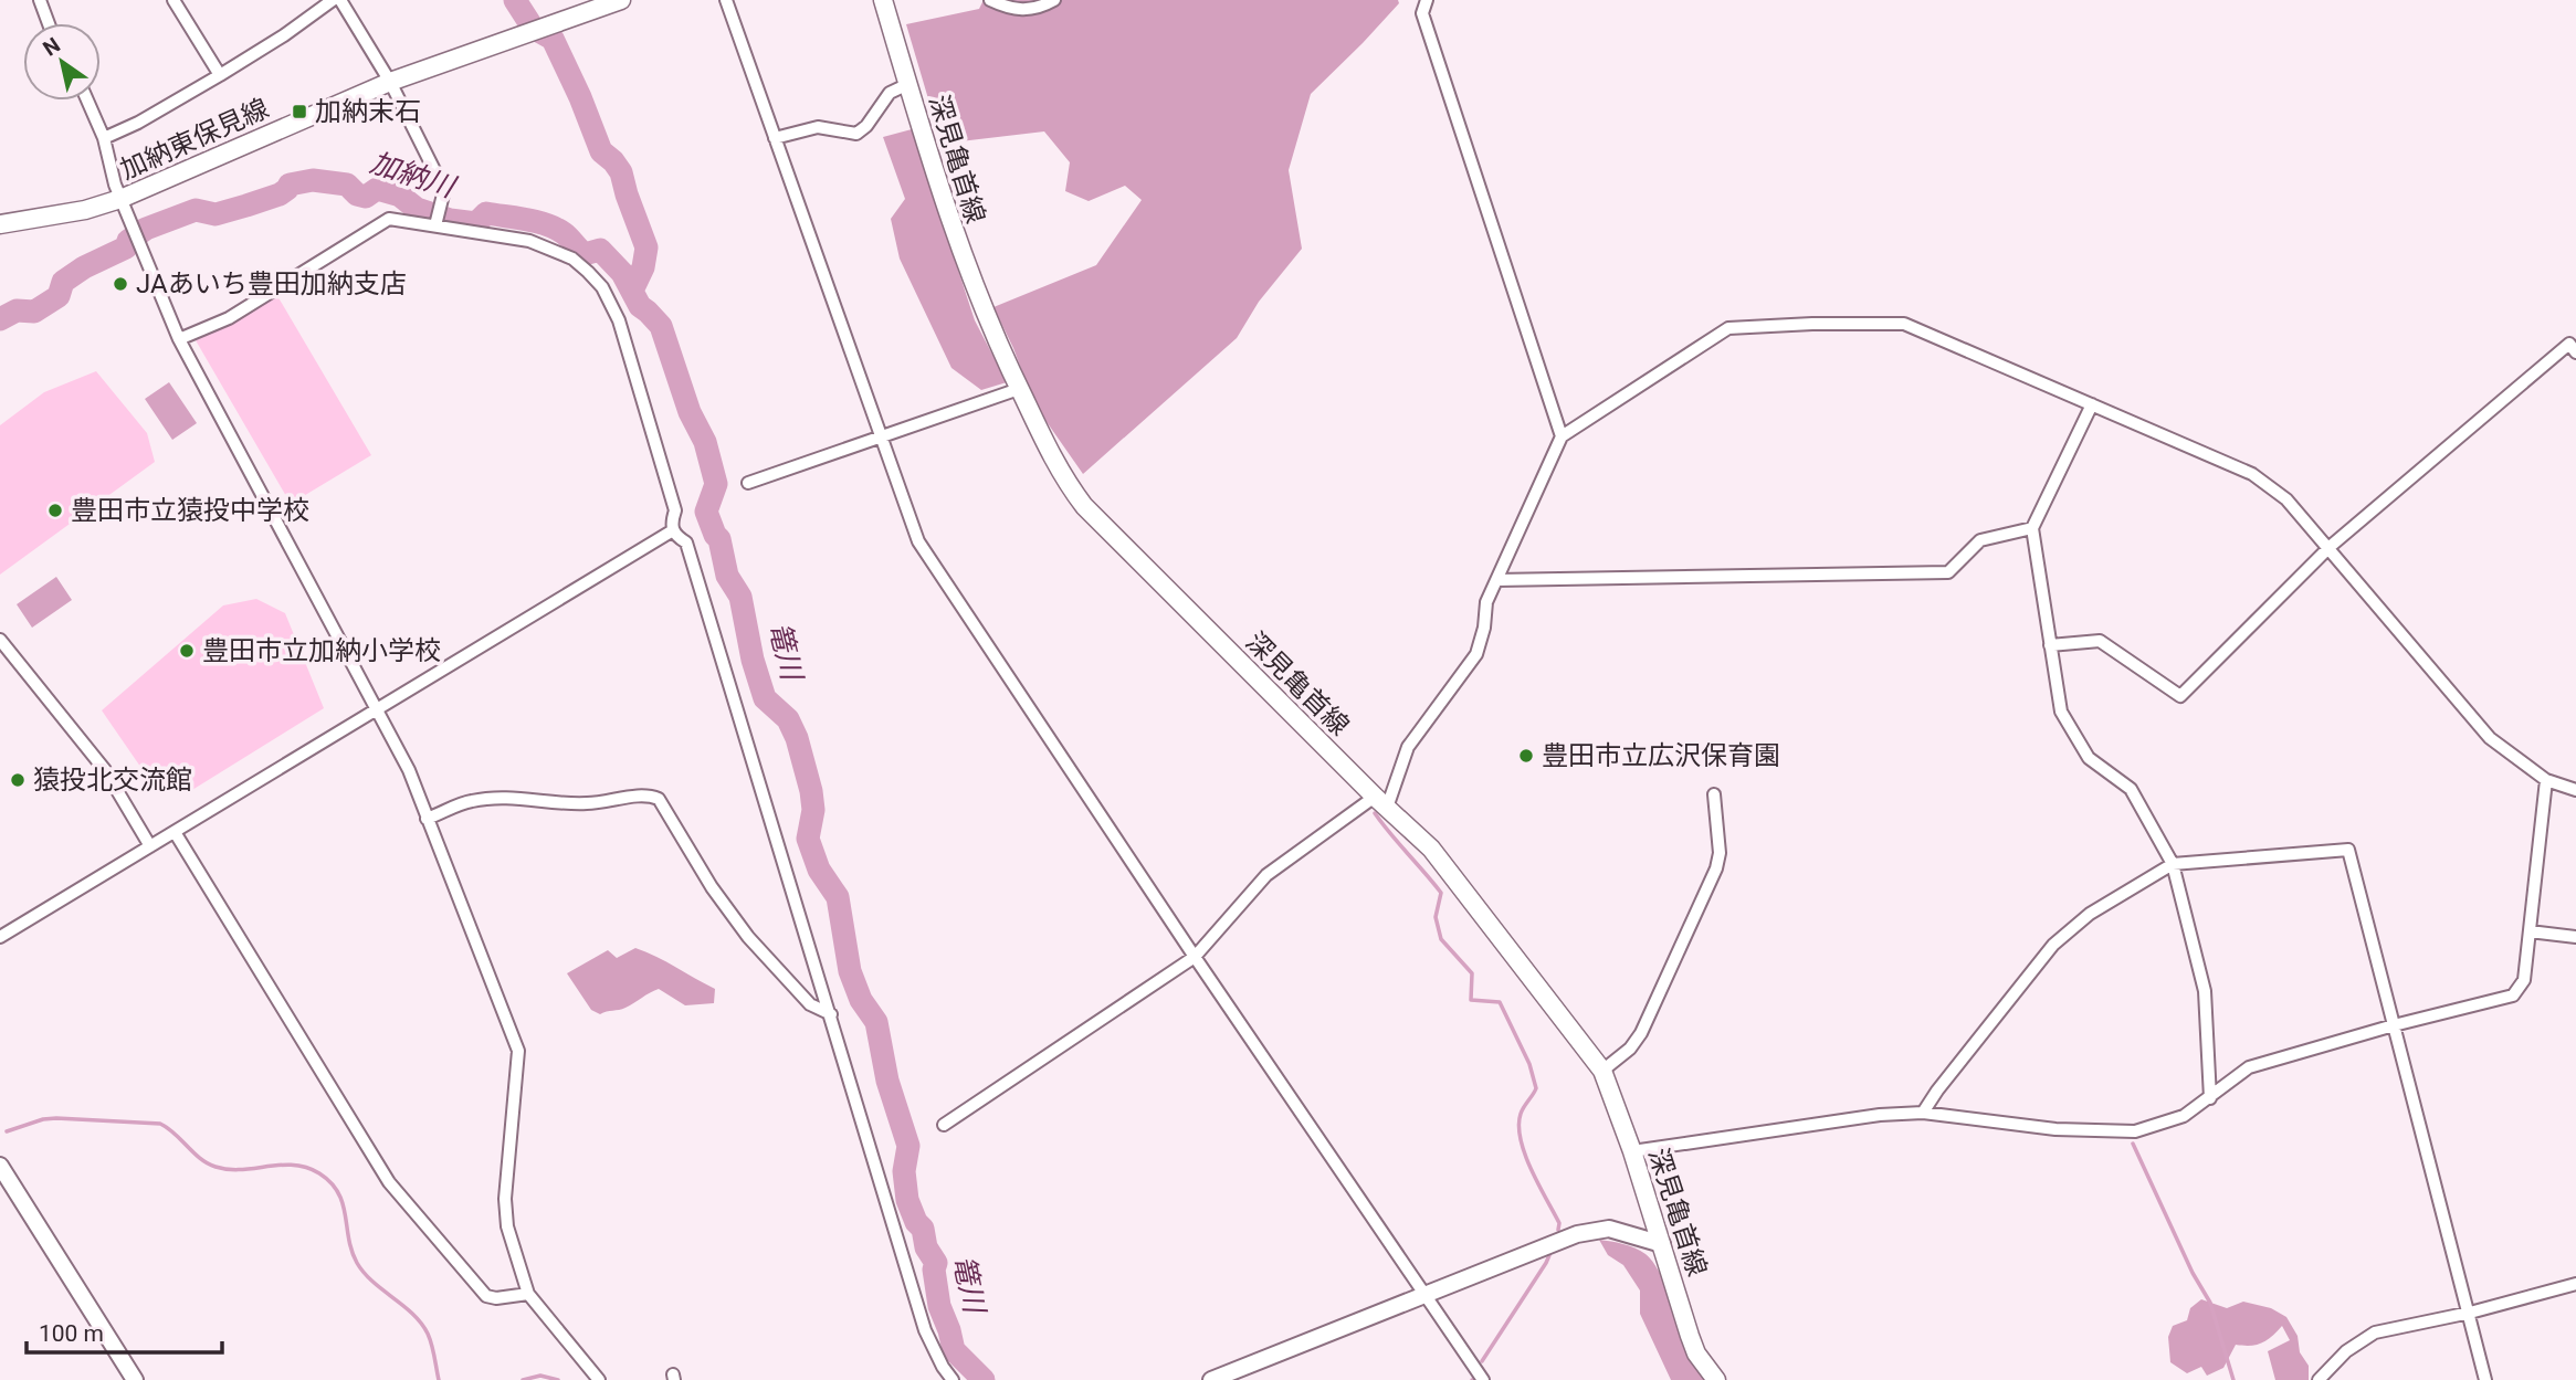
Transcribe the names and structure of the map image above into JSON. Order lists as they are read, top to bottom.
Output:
{
  "streets": {
    "main road": ["加納東保見線", "深見亀首線"]
  },
  "water": ["加納川", "篭川"],
  "places": {
    "transit": ["加納末石"],
    "other": [
      "JAあいち豊田加納支店",
      "豊田市立猿投中学校",
      "豊田市立加納小学校",
      "豊田市立広沢保育園",
      "猿投北交流館"
    ]
  },
  "scale_bar": "100 m",
  "north": "top left"
}
